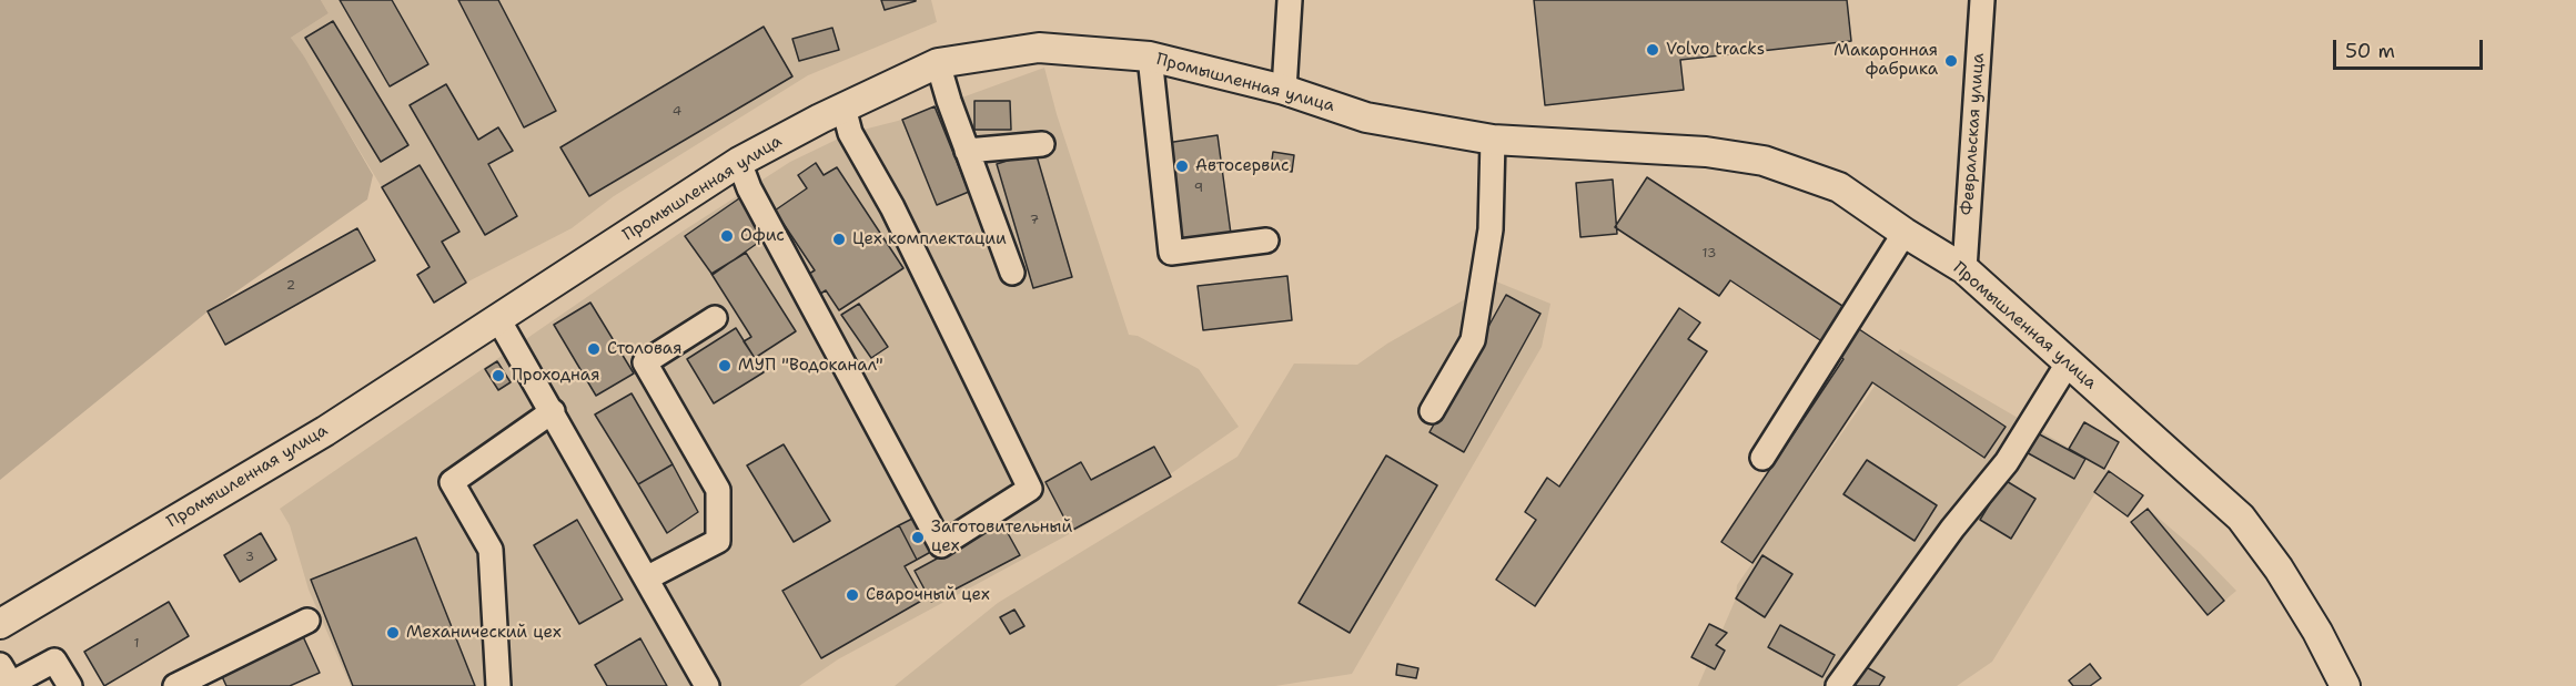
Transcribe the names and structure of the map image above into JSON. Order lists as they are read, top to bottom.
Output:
{
  "streets": {
    "main road": ["Промышленная улица"],
    "street": ["Февральская улица"]
  },
  "crossings": [
    ["Промышленная улица", "Февральская улица"]
  ],
  "places": [
    "Volvo tracks",
    "Макаронная фабрика",
    "Автосервис",
    "Офис",
    "Цех комплектации",
    "Столовая",
    "МУП \"Водоканал\"",
    "Проходная",
    "Заготовительный цех",
    "Сварочный цех",
    "Механический цех"
  ],
  "house_numbers": [
    "4",
    "9",
    "7",
    "13",
    "2",
    "3",
    "1"
  ],
  "scale_bar": "50 m"
}
